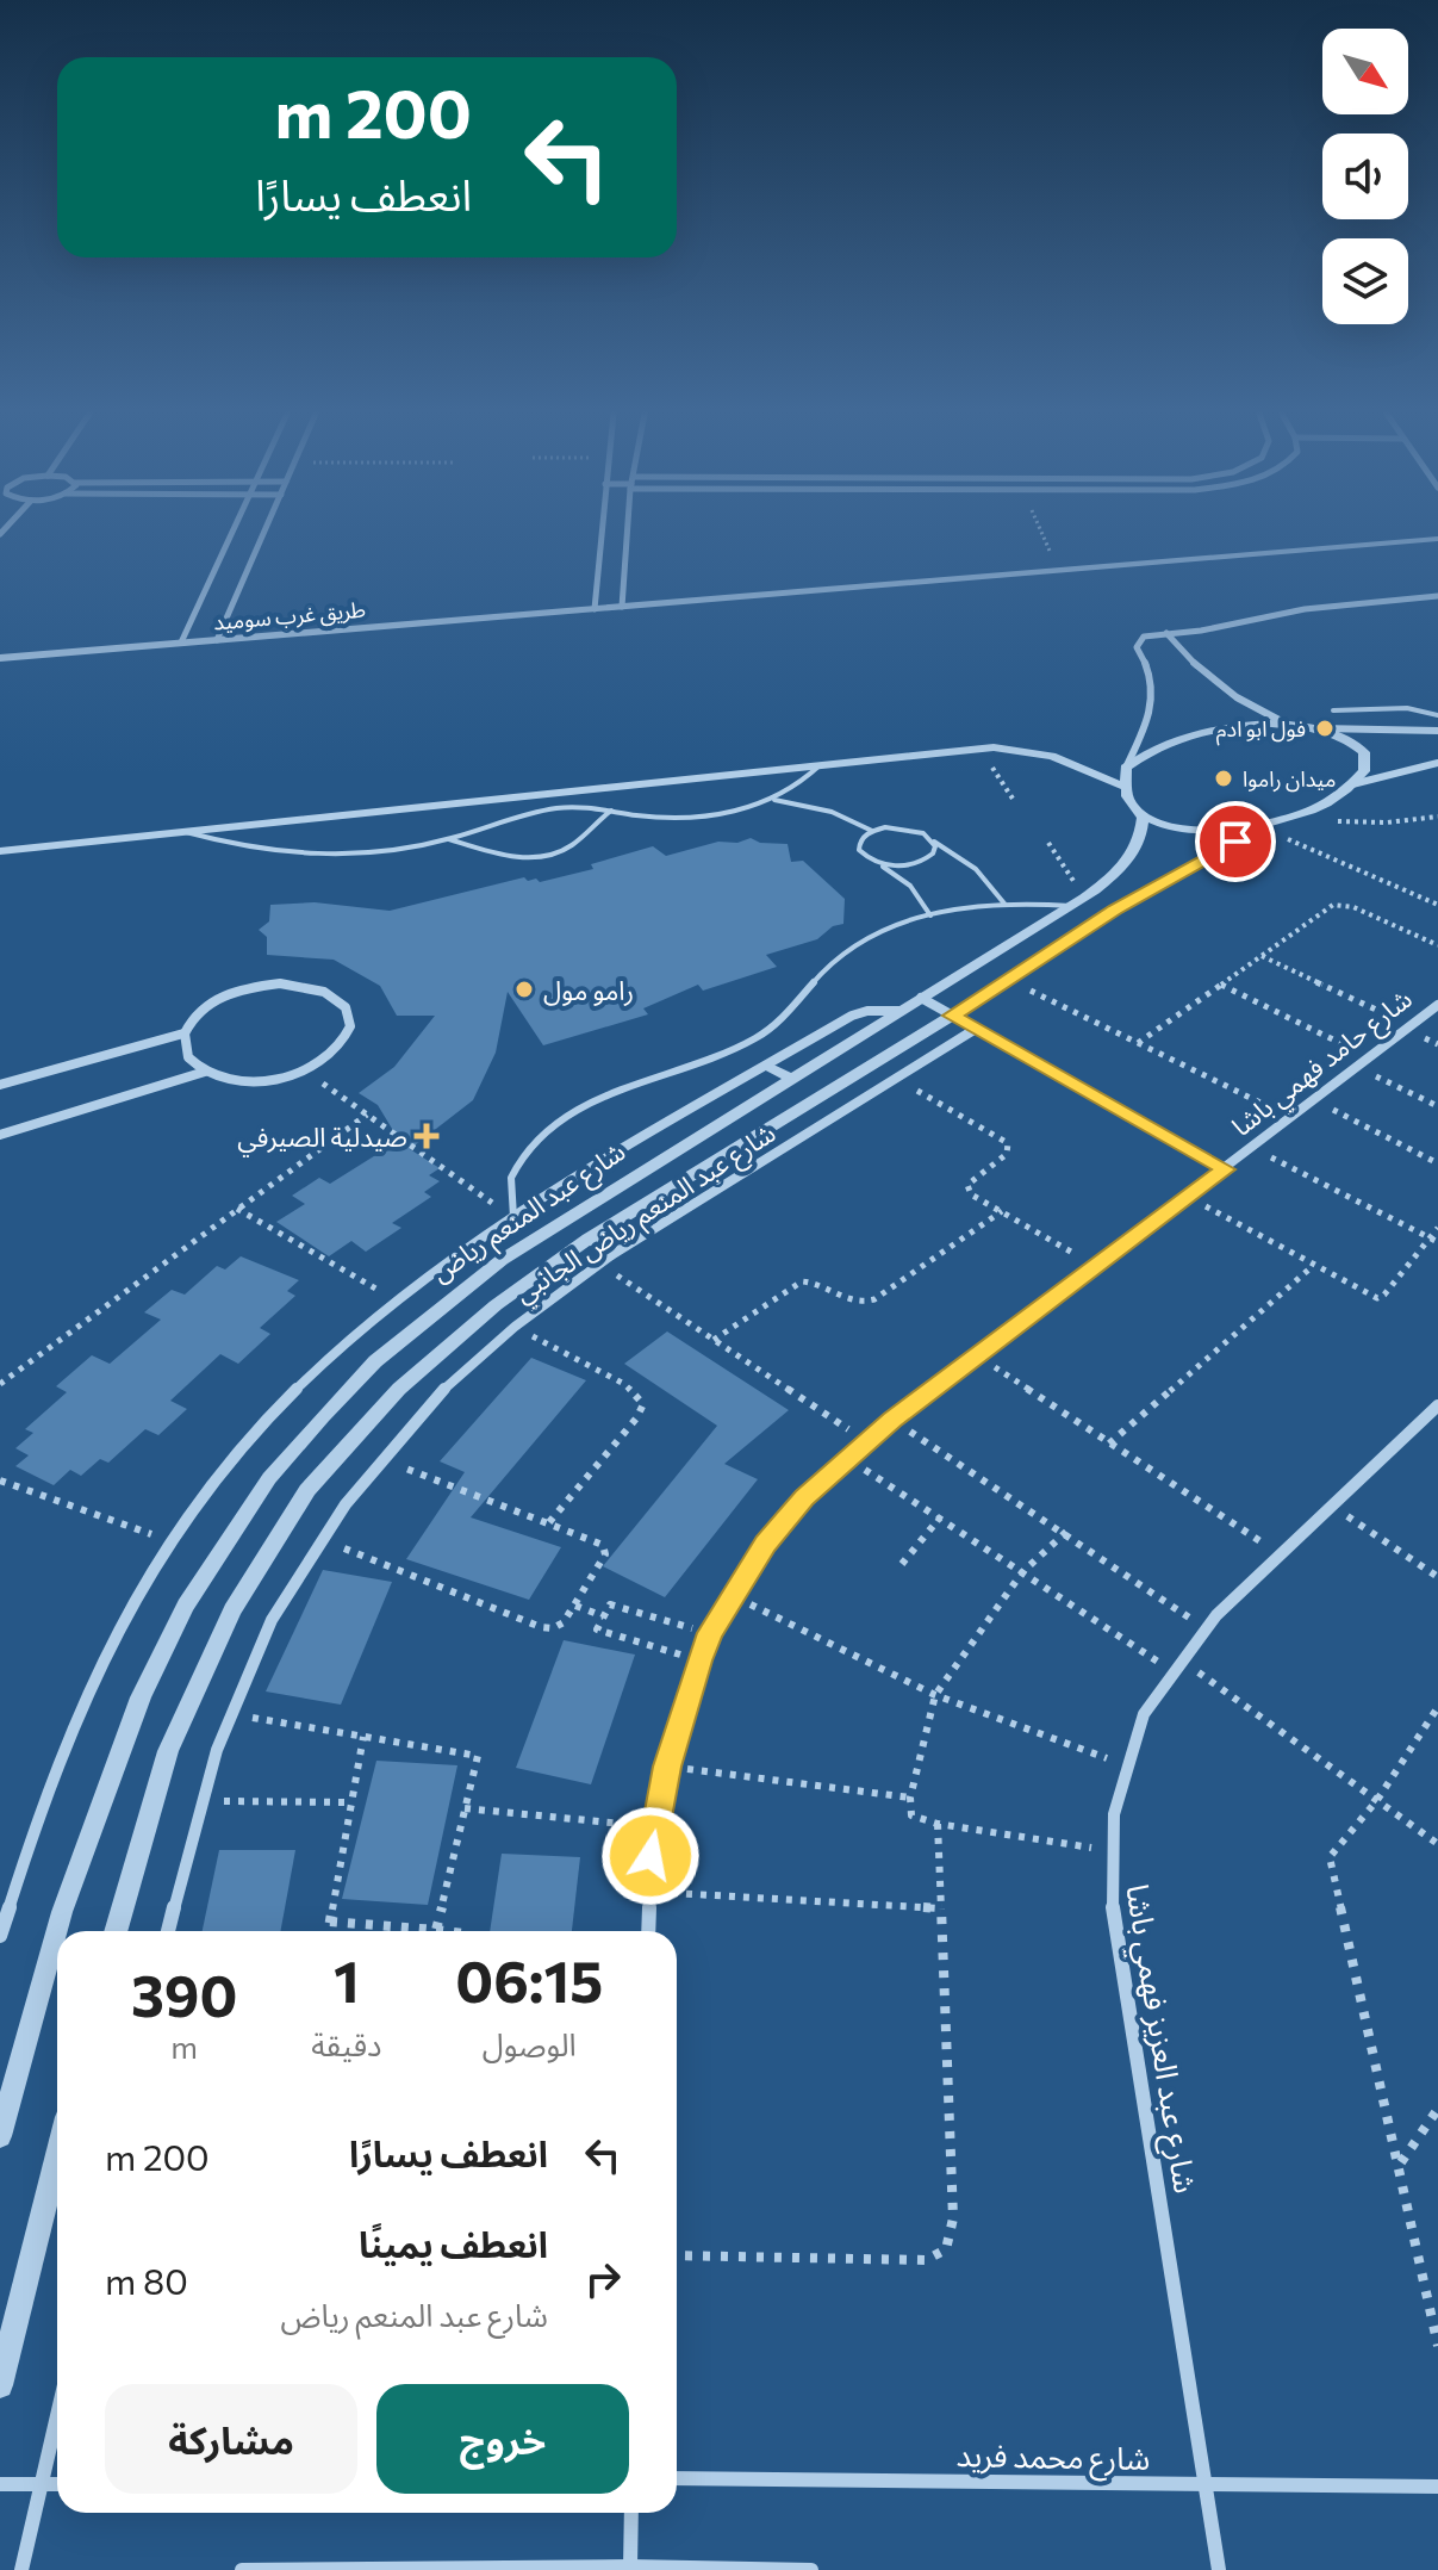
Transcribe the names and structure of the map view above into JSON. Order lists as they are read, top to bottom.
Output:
{
  "streets": {
    "street": [
      "طريق غرب سوميد",
      "شارع حامد فهمي باشا",
      "شارع عبد المنعم رياض",
      "شارع عبد المنعم رياض الجانبي",
      "شارع عبد العزيز فهمي باشا",
      "شارع محمد فريد"
    ]
  },
  "crossings": [
    ["شارع عبد العزيز فهمي باشا", "شارع محمد فريد"]
  ],
  "places": {
    "other": ["فول ابو ادم", "ميدان راموا", "رامو مول"],
    "health": ["صيدلية الصيرفي"]
  },
  "north": "bottom right",
  "page": {
    "turn": ["200 m", "انعطف يسارًا"],
    "eta": [
      "06:15",
      "الوصول",
      "1",
      "دقيقة",
      "390",
      "m"
    ],
    "list": [
      {
        "name": "انعطف يسارًا",
        "value": "200 m"
      },
      {
        "name": "انعطف يمينًا",
        "note": "شارع عبد المنعم رياض",
        "value": "80 m"
      }
    ],
    "buttons": ["خروج", "مشاركة"]
  }
}
